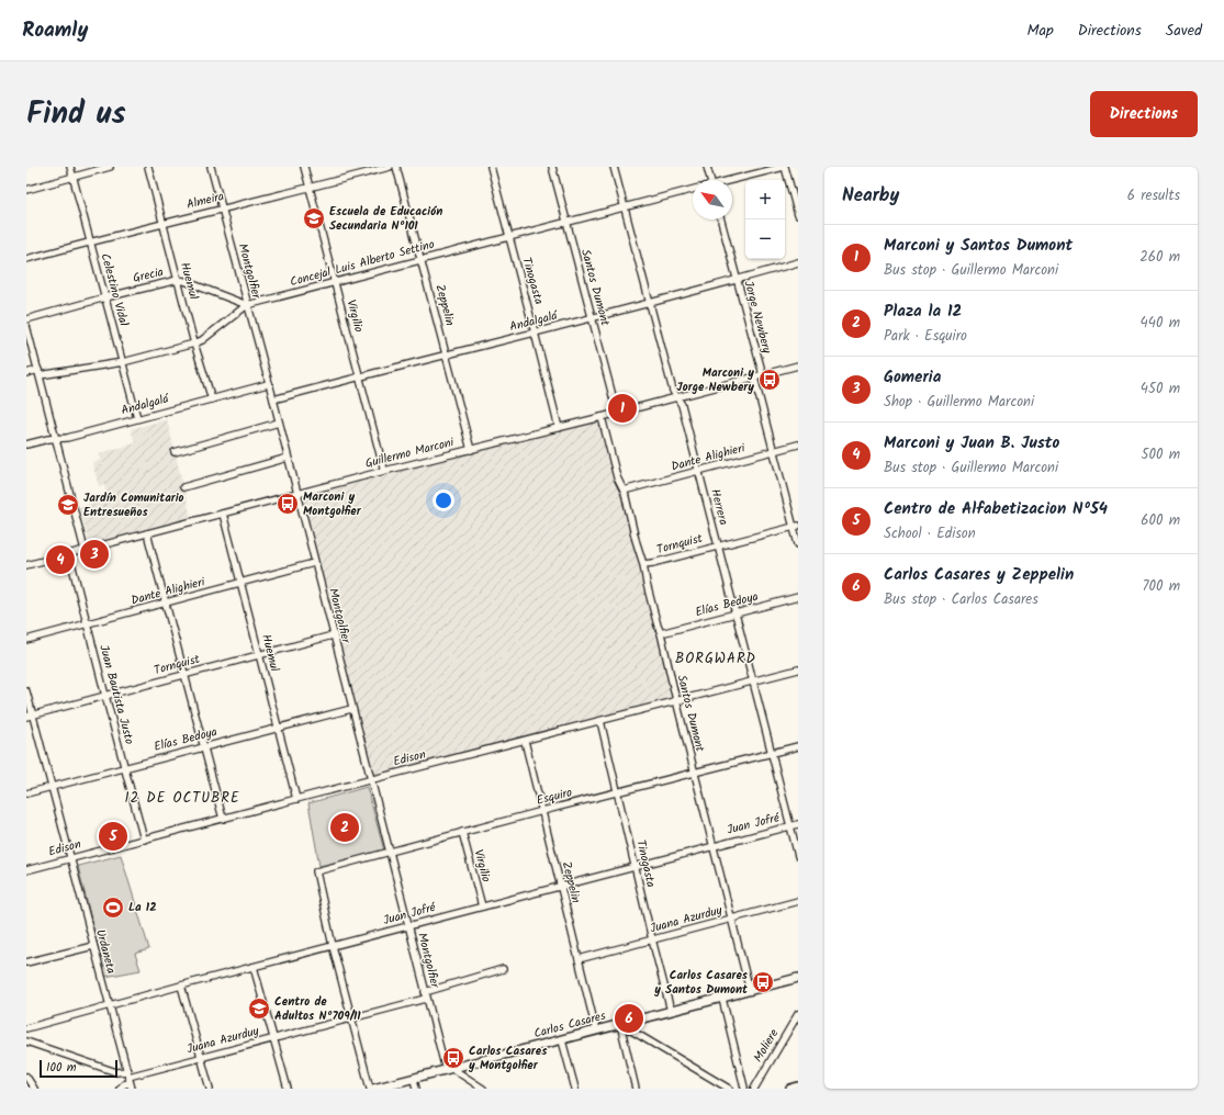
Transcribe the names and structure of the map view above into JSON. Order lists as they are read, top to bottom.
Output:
{
  "streets": {
    "main road": ["Carlos Casares"],
    "street": [
      "Almeira",
      "Concejal Luis Alberto Settino",
      "Montgolfier",
      "Grecia",
      "Huemul",
      "Tinogasta",
      "Santos Dumont",
      "Celestino Vidal",
      "Zeppelin",
      "Virgilio",
      "Jorge Newbery",
      "Andalgalá",
      "Guillermo Marconi",
      "Dante Alighieri",
      "Herrera",
      "Tornquist",
      "Elías Bedoya",
      "Juan Bautista Justo",
      "Edison",
      "Esquiro",
      "Juan Jofré",
      "Juana Azurduy",
      "Urdaneta",
      "Moliere"
    ]
  },
  "crossings": [
    ["Almeira", "Montgolfier"],
    ["Almeira", "Huemul"],
    ["Almeira", "Celestino Vidal"],
    ["Almeira", "Virgilio"],
    ["Concejal Luis Alberto Settino", "Montgolfier"],
    ["Concejal Luis Alberto Settino", "Grecia"],
    ["Concejal Luis Alberto Settino", "Huemul"],
    ["Concejal Luis Alberto Settino", "Tinogasta"],
    ["Concejal Luis Alberto Settino", "Santos Dumont"],
    ["Concejal Luis Alberto Settino", "Celestino Vidal"],
    ["Concejal Luis Alberto Settino", "Zeppelin"],
    ["Concejal Luis Alberto Settino", "Virgilio"],
    ["Concejal Luis Alberto Settino", "Herrera"],
    ["Montgolfier", "Grecia"],
    ["Montgolfier", "Andalgalá"],
    ["Montgolfier", "Guillermo Marconi"],
    ["Montgolfier", "Dante Alighieri"],
    ["Montgolfier", "Tornquist"],
    ["Montgolfier", "Elías Bedoya"],
    ["Montgolfier", "Edison"],
    ["Montgolfier", "Esquiro"],
    ["Montgolfier", "Juan Jofré"],
    ["Montgolfier", "Juana Azurduy"],
    ["Montgolfier", "Carlos Casares"],
    ["Grecia", "Huemul"],
    ["Grecia", "Celestino Vidal"],
    ["Huemul", "Andalgalá"],
    ["Huemul", "Guillermo Marconi"],
    ["Huemul", "Dante Alighieri"],
    ["Huemul", "Tornquist"],
    ["Huemul", "Elías Bedoya"],
    ["Huemul", "Edison"],
    ["Tinogasta", "Andalgalá"],
    ["Tinogasta", "Guillermo Marconi"],
    ["Tinogasta", "Edison"],
    ["Tinogasta", "Esquiro"],
    ["Tinogasta", "Juan Jofré"],
    ["Tinogasta", "Juana Azurduy"],
    ["Tinogasta", "Carlos Casares"],
    ["Santos Dumont", "Andalgalá"],
    ["Santos Dumont", "Guillermo Marconi"],
    ["Santos Dumont", "Dante Alighieri"],
    ["Santos Dumont", "Tornquist"],
    ["Santos Dumont", "Elías Bedoya"],
    ["Santos Dumont", "Edison"],
    ["Santos Dumont", "Esquiro"],
    ["Santos Dumont", "Juan Jofré"],
    ["Santos Dumont", "Juana Azurduy"],
    ["Santos Dumont", "Carlos Casares"],
    ["Celestino Vidal", "Andalgalá"],
    ["Zeppelin", "Andalgalá"],
    ["Zeppelin", "Guillermo Marconi"],
    ["Zeppelin", "Edison"],
    ["Zeppelin", "Esquiro"],
    ["Zeppelin", "Juan Jofré"],
    ["Zeppelin", "Juana Azurduy"],
    ["Zeppelin", "Carlos Casares"],
    ["Virgilio", "Andalgalá"],
    ["Virgilio", "Guillermo Marconi"],
    ["Virgilio", "Esquiro"],
    ["Virgilio", "Juan Jofré"],
    ["Jorge Newbery", "Andalgalá"],
    ["Jorge Newbery", "Guillermo Marconi"],
    ["Andalgalá", "Herrera"],
    ["Guillermo Marconi", "Herrera"],
    ["Guillermo Marconi", "Juan Bautista Justo"],
    ["Dante Alighieri", "Herrera"],
    ["Dante Alighieri", "Juan Bautista Justo"],
    ["Herrera", "Tornquist"],
    ["Herrera", "Elías Bedoya"],
    ["Herrera", "Edison"],
    ["Herrera", "Esquiro"],
    ["Herrera", "Juan Jofré"],
    ["Tornquist", "Juan Bautista Justo"],
    ["Tornquist", "Urdaneta"],
    ["Elías Bedoya", "Juan Bautista Justo"],
    ["Elías Bedoya", "Urdaneta"],
    ["Juan Bautista Justo", "Edison"],
    ["Edison", "Urdaneta"],
    ["Esquiro", "Juan Jofré"],
    ["Juan Jofré", "Urdaneta"],
    ["Juana Azurduy", "Urdaneta"]
  ],
  "districts": ["BORGWARD", "12 DE OCTUBRE"],
  "places": {
    "school or university": ["Escuela de Educación Secundaria Nº101", "Jardín Comunitario Entresueños", "Centro de Adultos Nº709/11"],
    "bus stop": [
      "Marconi y Jorge Newbery",
      "Marconi y Montgolfier",
      "Carlos Casares y Santos Dumont",
      "Carlos Casares y Montgolfier"
    ],
    "sports": ["La 12"]
  },
  "scale_bar": "100 m",
  "north": "top left",
  "page": {
    "header": "Roamly",
    "nav": ["Map", "Directions", "Saved"],
    "title": "Find us",
    "buttons": "Directions",
    "heading": ["Nearby", "6 results"],
    "map_buttons": ["+", "−"],
    "list": [
      {
        "mark": "1",
        "name": "Marconi y Santos Dumont",
        "note": "Bus stop · Guillermo Marconi",
        "value": "260 m"
      },
      {
        "mark": "2",
        "name": "Plaza la 12",
        "note": "Park · Esquiro",
        "value": "440 m"
      },
      {
        "mark": "3",
        "name": "Gomeria",
        "note": "Shop · Guillermo Marconi",
        "value": "450 m"
      },
      {
        "mark": "4",
        "name": "Marconi y Juan B. Justo",
        "note": "Bus stop · Guillermo Marconi",
        "value": "500 m"
      },
      {
        "mark": "5",
        "name": "Centro de Alfabetizacion Nº54",
        "note": "School · Edison",
        "value": "600 m"
      },
      {
        "mark": "6",
        "name": "Carlos Casares y Zeppelin",
        "note": "Bus stop · Carlos Casares",
        "value": "700 m"
      }
    ],
    "pins": [
      "1",
      "3",
      "4",
      "2",
      "5",
      "6"
    ],
    "scale": "100 m"
  }
}
